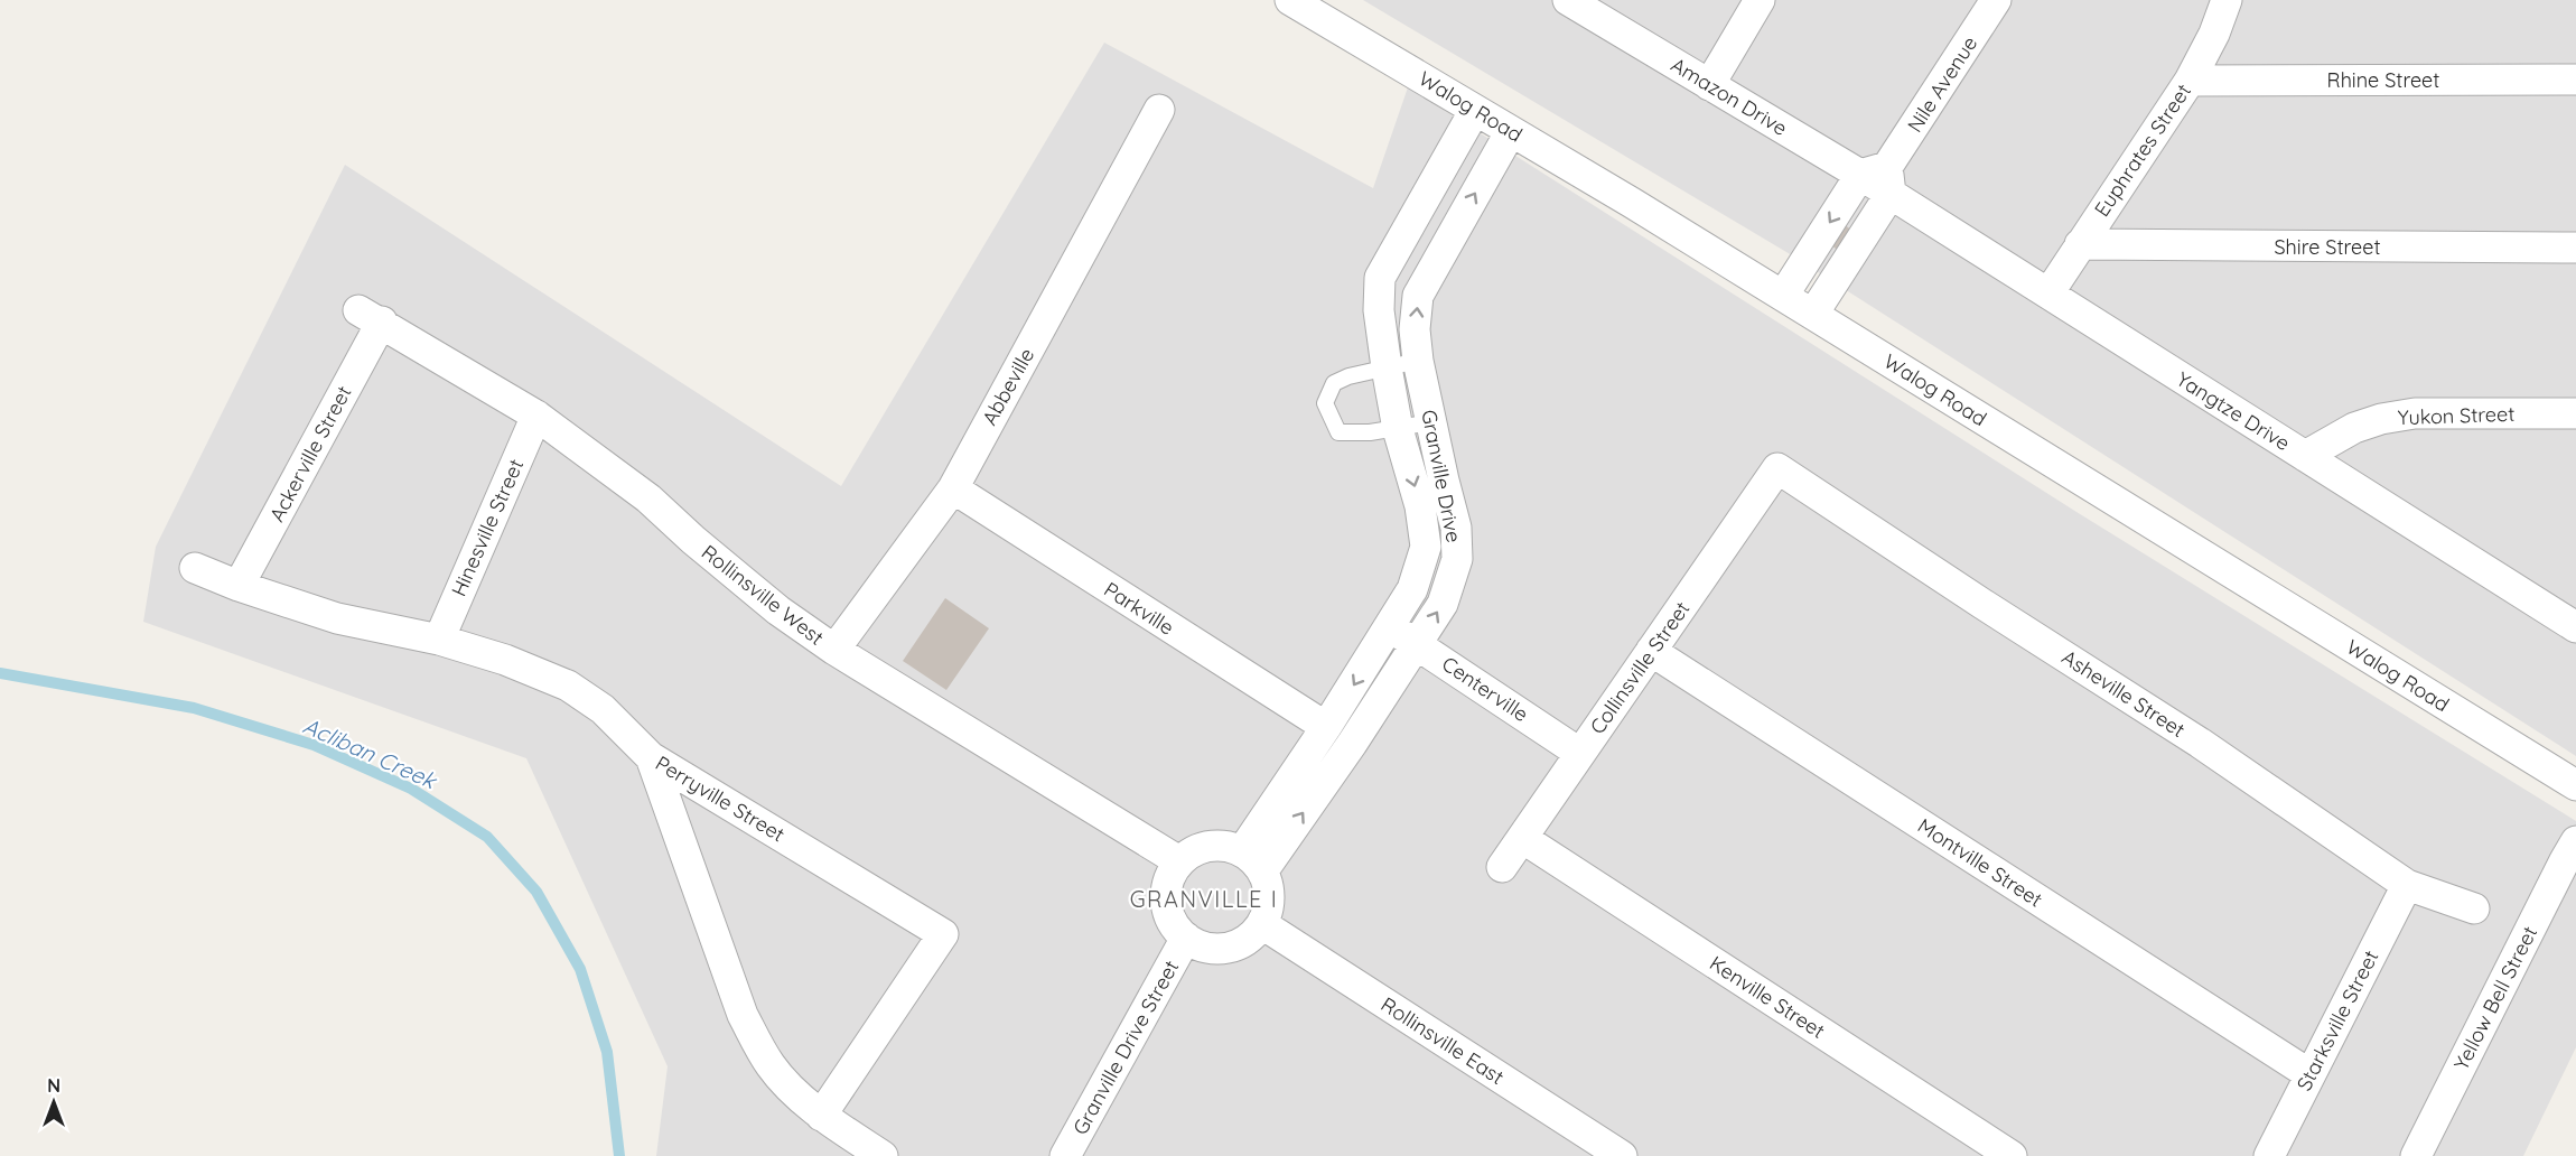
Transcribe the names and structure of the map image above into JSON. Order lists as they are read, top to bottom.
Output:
{
  "streets": {
    "street": [
      "Rhine Street",
      "Nile Avenue",
      "Amazon Drive",
      "Walog Road",
      "Euphrates Street",
      "Shire Street",
      "Abbeville",
      "Yangtze Drive",
      "Yukon Street",
      "Ackerville Street",
      "Granville Drive",
      "Hinesville Street",
      "Rollinsville West",
      "Parkville",
      "Collinsville Street",
      "Centerville",
      "Asheville Street",
      "Perryville Street",
      "Montville Street",
      "Kenville Street",
      "Yellow Bell Street",
      "Starksville Street",
      "Rollinsville East",
      "Granville Drive Street"
    ]
  },
  "crossings": [
    ["Rhine Street", "Euphrates Street"],
    ["Nile Avenue", "Amazon Drive"],
    ["Nile Avenue", "Walog Road"],
    ["Nile Avenue", "Yangtze Drive"],
    ["Amazon Drive", "Yangtze Drive"],
    ["Walog Road", "Granville Drive"],
    ["Euphrates Street", "Shire Street"],
    ["Euphrates Street", "Yangtze Drive"],
    ["Abbeville", "Rollinsville West"],
    ["Abbeville", "Parkville"],
    ["Yangtze Drive", "Yukon Street"],
    ["Ackerville Street", "Rollinsville West"],
    ["Ackerville Street", "Perryville Street"],
    ["Granville Drive", "Rollinsville West"],
    ["Granville Drive", "Parkville"],
    ["Granville Drive", "Centerville"],
    ["Granville Drive", "Rollinsville East"],
    ["Granville Drive", "Granville Drive Street"],
    ["Hinesville Street", "Rollinsville West"],
    ["Hinesville Street", "Perryville Street"],
    ["Rollinsville West", "Rollinsville East"],
    ["Rollinsville West", "Granville Drive Street"],
    ["Collinsville Street", "Centerville"],
    ["Collinsville Street", "Asheville Street"],
    ["Collinsville Street", "Montville Street"],
    ["Collinsville Street", "Kenville Street"],
    ["Asheville Street", "Starksville Street"],
    ["Montville Street", "Starksville Street"],
    ["Rollinsville East", "Granville Drive Street"]
  ],
  "districts": ["GRANVILLE I"],
  "water": ["Acliban Creek"],
  "north": "top"
}
